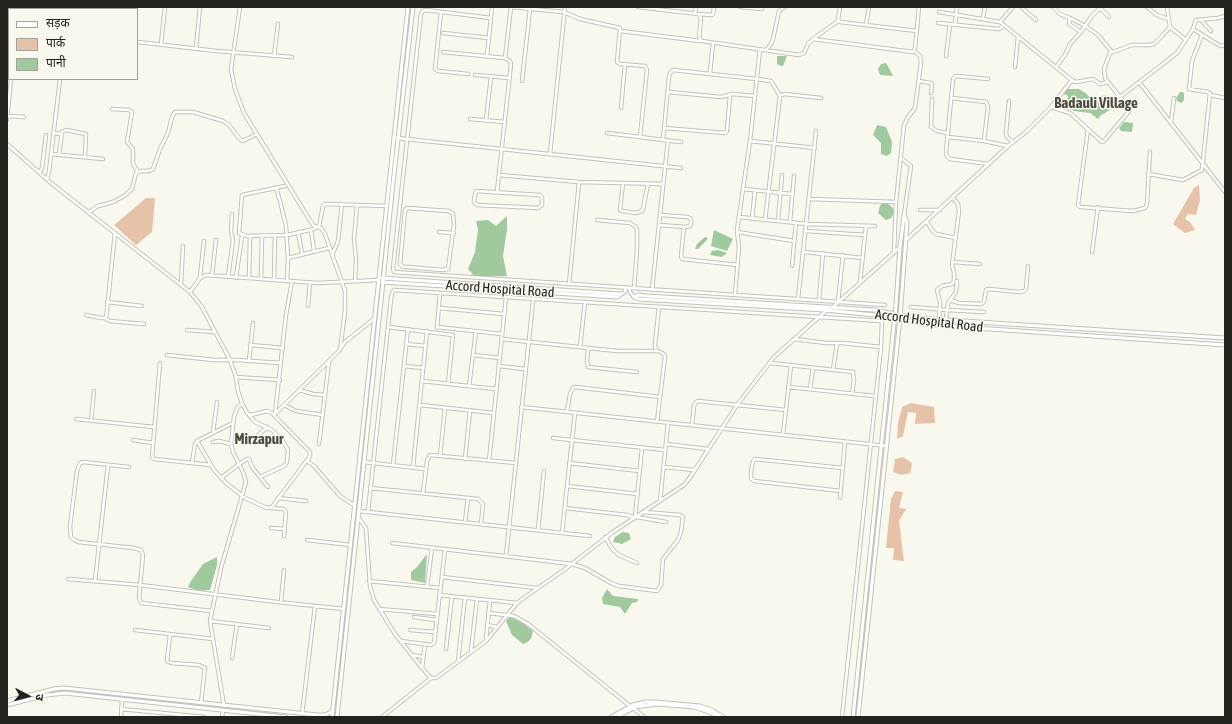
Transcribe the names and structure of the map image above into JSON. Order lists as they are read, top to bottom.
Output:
{
  "streets": {
    "street": ["Accord Hospital Road"]
  },
  "districts": ["Badauli Village", "Mirzapur"],
  "legend": ["सड़क", "पार्क", "पानी"],
  "north": "right"
}
